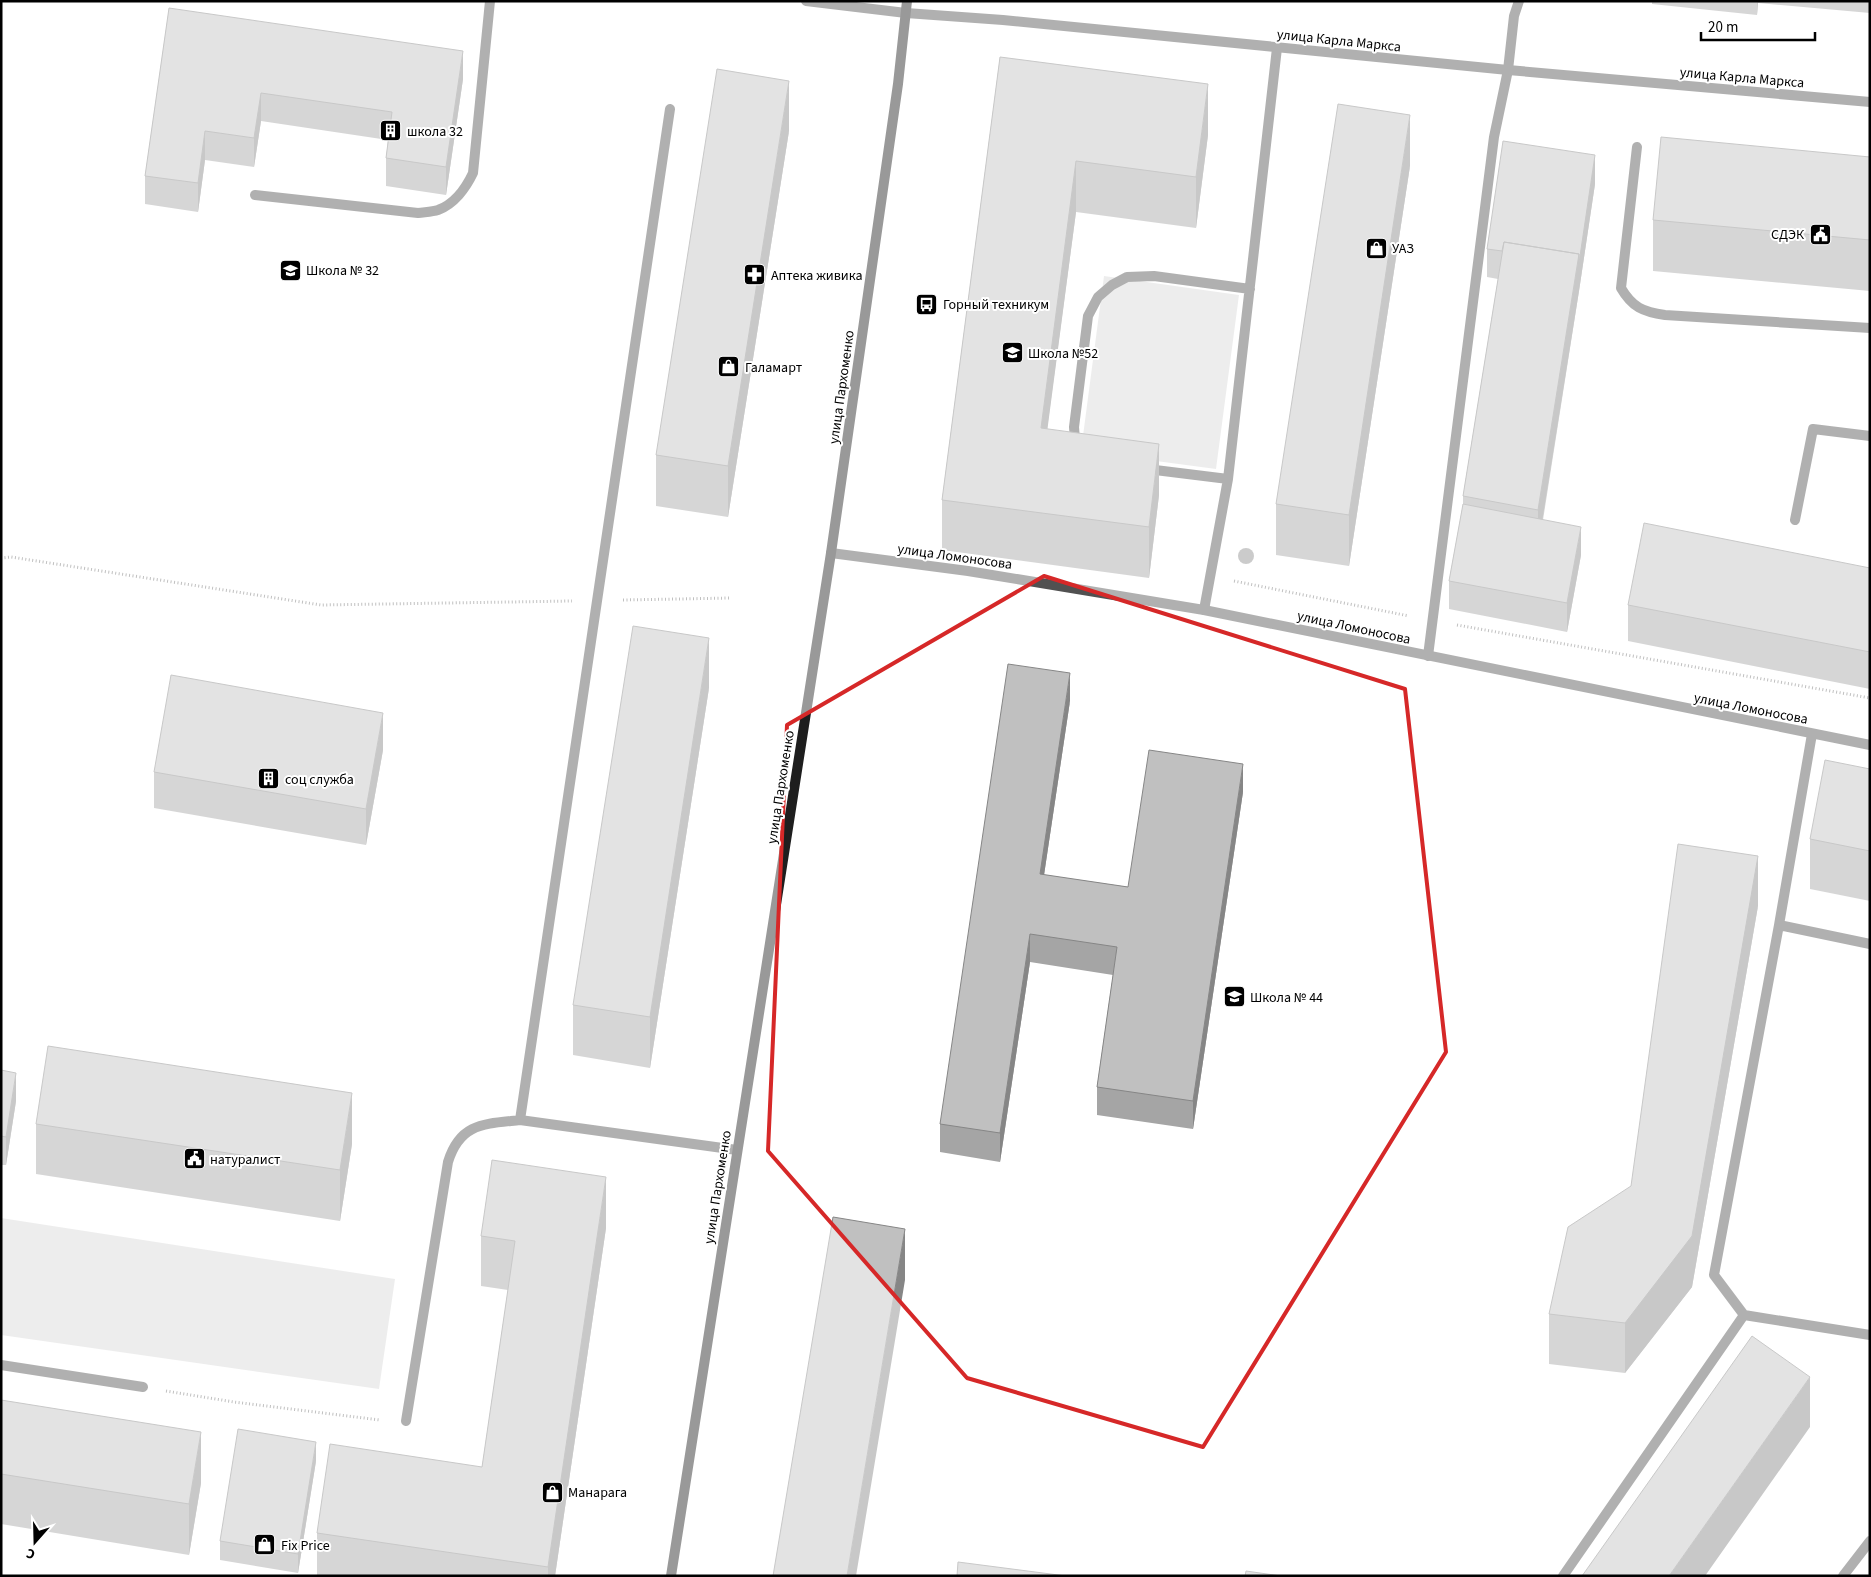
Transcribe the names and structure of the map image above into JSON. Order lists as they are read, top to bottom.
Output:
{
  "streets": {
    "main road": ["улица Пархоменко"],
    "street": ["улица Карла Маркса", "улица Ломоносова"]
  },
  "crossings": [
    ["улица Карла Маркса", "улица Пархоменко"],
    ["улица Пархоменко", "улица Ломоносова"]
  ],
  "places": {
    "building": ["школа 32", "соц служба"],
    "public building": ["СДЭК", "натуралист"],
    "shop": [
      "УАЗ",
      "Галамарт",
      "Манарага",
      "Fix Price"
    ],
    "school or university": ["Школа № 32", "Школа №52", "Школа № 44"],
    "pharmacy": ["Аптека живика"],
    "bus stop": ["Горный техникум"]
  },
  "scale_bar": "20 m",
  "north": "bottom"
}
